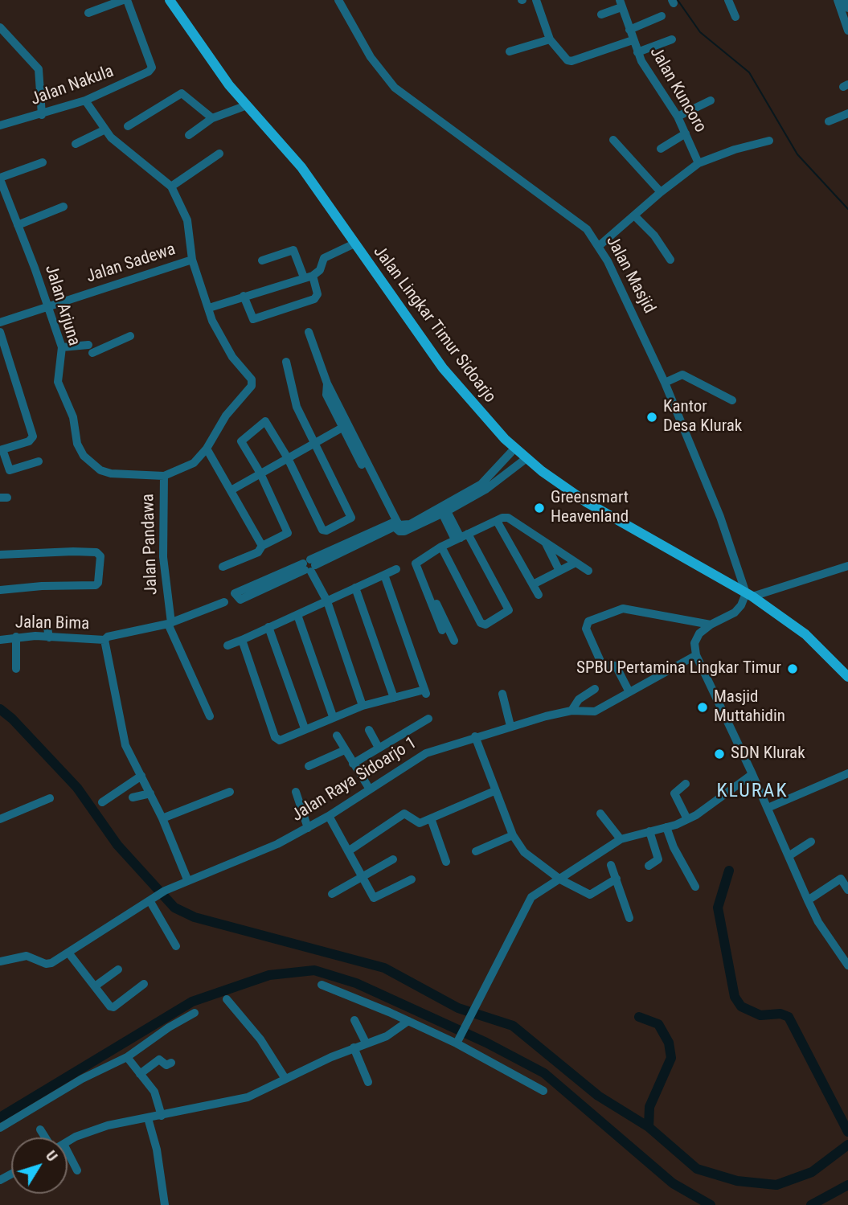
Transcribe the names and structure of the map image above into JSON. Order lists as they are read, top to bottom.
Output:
{
  "streets": {
    "main road": ["Jalan Lingkar Timur Sidoarjo"],
    "street": [
      "Jalan Nakula",
      "Jalan Kuncoro",
      "Jalan Sadewa",
      "Jalan Masjid",
      "Jalan Arjuna",
      "Jalan Pandawa",
      "Jalan Bima",
      "Jalan Raya Sidoarjo 1"
    ]
  },
  "crossings": [
    ["Jalan Nakula", "Jalan Pandawa"],
    ["Jalan Sadewa", "Jalan Arjuna"],
    ["Jalan Sadewa", "Jalan Pandawa"],
    ["Jalan Masjid", "Jalan Lingkar Timur Sidoarjo"],
    ["Jalan Arjuna", "Jalan Pandawa"]
  ],
  "districts": ["KLURAK"],
  "places": [
    "Kantor Desa Klurak",
    "Greensmart Heavenland",
    "SPBU Pertamina Lingkar Timur",
    "Masjid Muttahidin",
    "SDN Klurak"
  ],
  "north": "top right"
}
